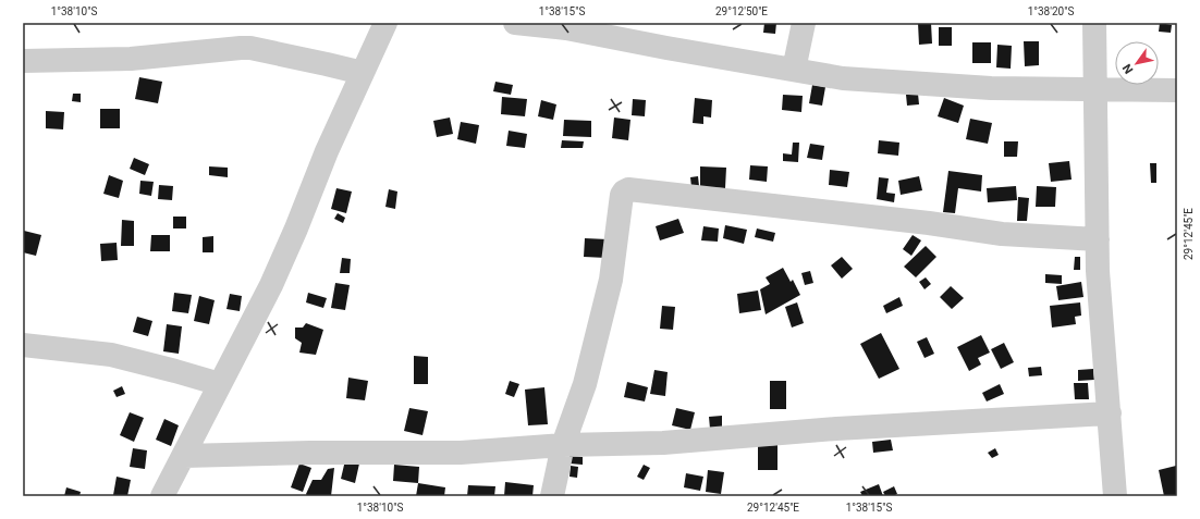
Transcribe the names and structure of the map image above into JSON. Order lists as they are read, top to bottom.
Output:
{
  "north": "bottom left",
  "coordinates": [
    "1°38'10\"S",
    "1°38'15\"S",
    "29°12'50\"E",
    "1°38'20\"S",
    "29°12'45\"E"
  ]
}
